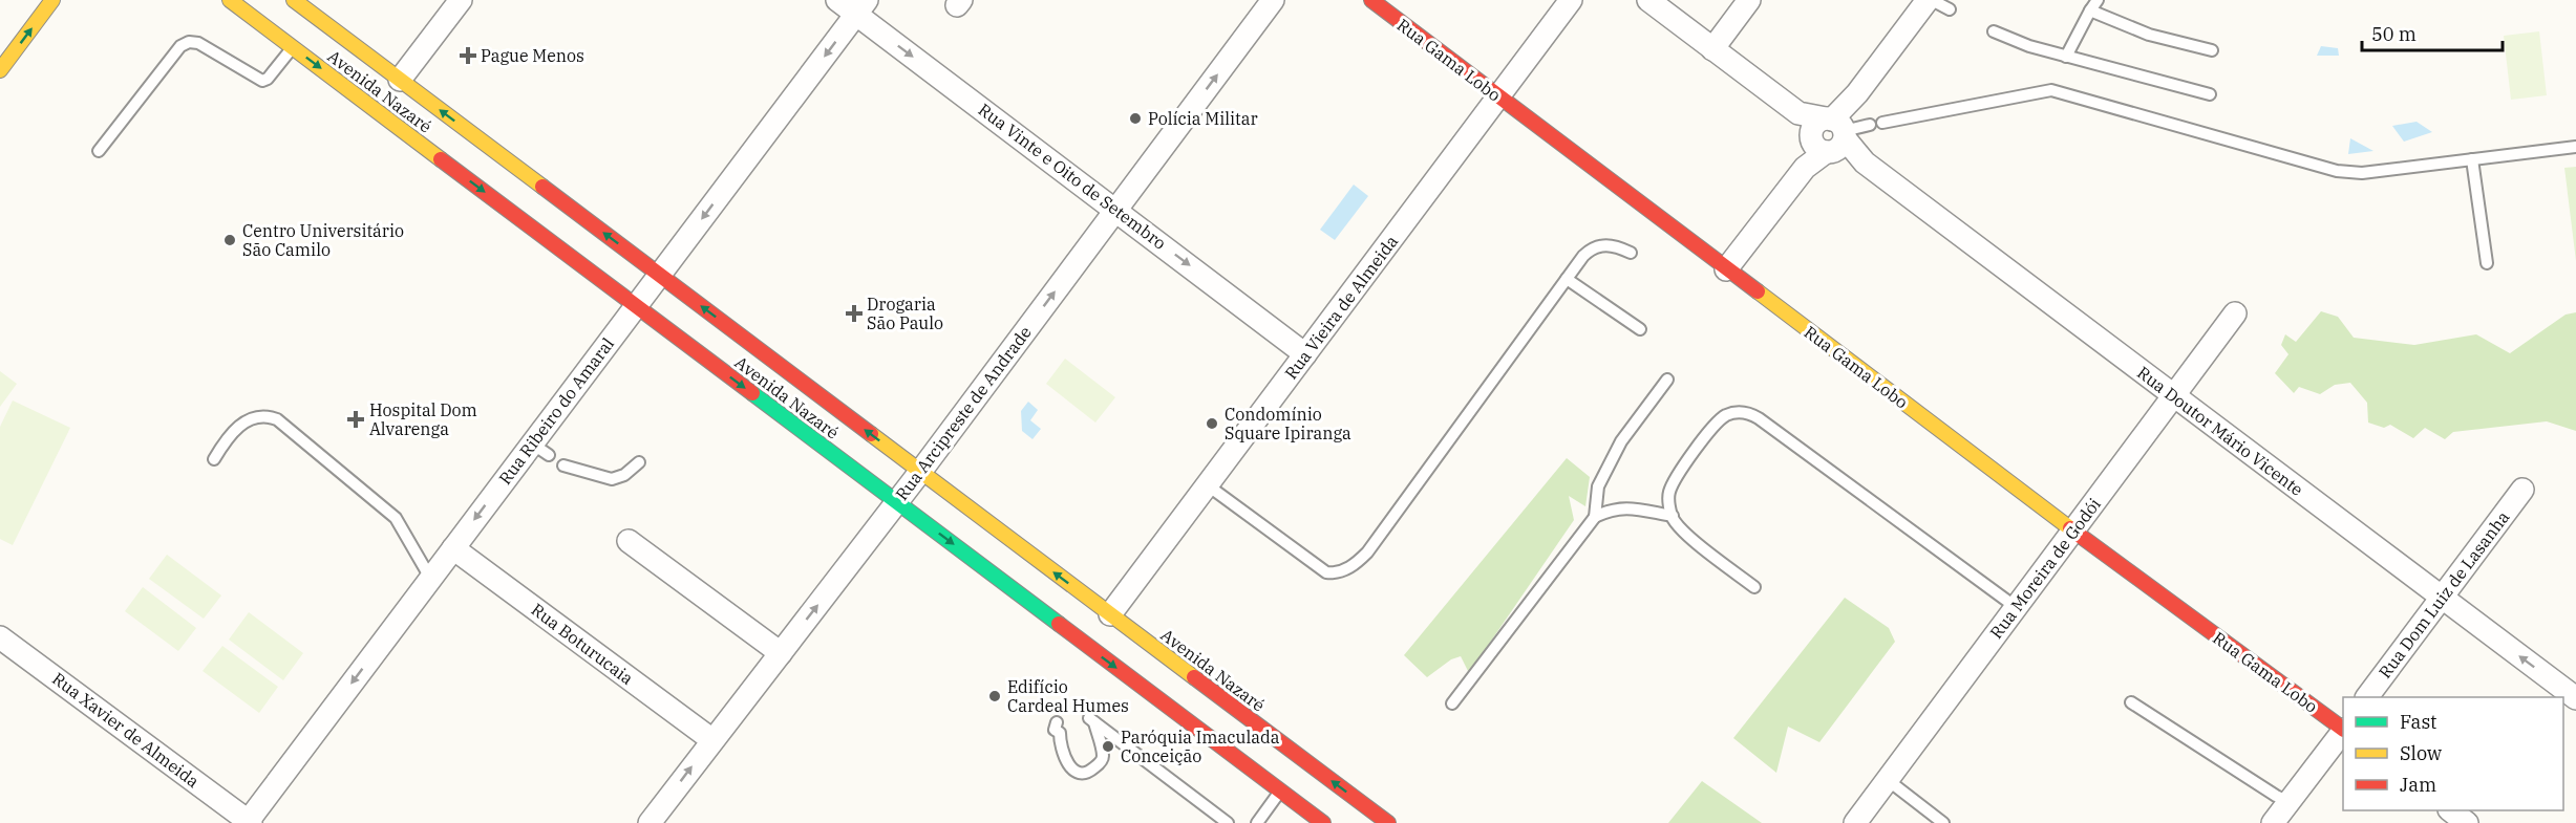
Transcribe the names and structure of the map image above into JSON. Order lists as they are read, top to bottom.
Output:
{
  "streets": {
    "main road": ["Rua Gama Lobo", "Avenida Nazaré"],
    "street": [
      "Rua Vinte e Oito de Setembro",
      "Rua Vieira de Almeida",
      "Rua Ribeiro do Amaral",
      "Rua Arcipreste de Andrade",
      "Rua Doutor Mário Vicente",
      "Rua Moreira de Godói",
      "Rua Dom Luiz de Lasanha",
      "Rua Boturucaia",
      "Rua Xavier de Almeida"
    ]
  },
  "crossings": [
    ["Rua Gama Lobo", "Rua Vieira de Almeida"],
    ["Rua Gama Lobo", "Rua Moreira de Godói"],
    ["Avenida Nazaré", "Rua Vieira de Almeida"],
    ["Avenida Nazaré", "Rua Ribeiro do Amaral"],
    ["Avenida Nazaré", "Rua Arcipreste de Andrade"],
    ["Rua Vinte e Oito de Setembro", "Rua Vieira de Almeida"],
    ["Rua Vinte e Oito de Setembro", "Rua Ribeiro do Amaral"],
    ["Rua Vinte e Oito de Setembro", "Rua Arcipreste de Andrade"],
    ["Rua Ribeiro do Amaral", "Rua Boturucaia"],
    ["Rua Ribeiro do Amaral", "Rua Xavier de Almeida"],
    ["Rua Arcipreste de Andrade", "Rua Boturucaia"],
    ["Rua Doutor Mário Vicente", "Rua Moreira de Godói"],
    ["Rua Doutor Mário Vicente", "Rua Dom Luiz de Lasanha"]
  ],
  "one_way": ["Rua Vinte e Oito de Setembro", "Rua Ribeiro do Amaral", "Rua Arcipreste de Andrade"],
  "places": {
    "health": ["Pague Menos", "Drogaria São Paulo", "Hospital Dom Alvarenga"],
    "other": [
      "Polícia Militar",
      "Centro Universitário São Camilo",
      "Condomínio Square Ipiranga",
      "Edifício Cardeal Humes",
      "Paróquia Imaculada Conceição"
    ]
  },
  "legend": ["Fast", "Slow", "Jam"],
  "scale_bar": "50 m"
}
